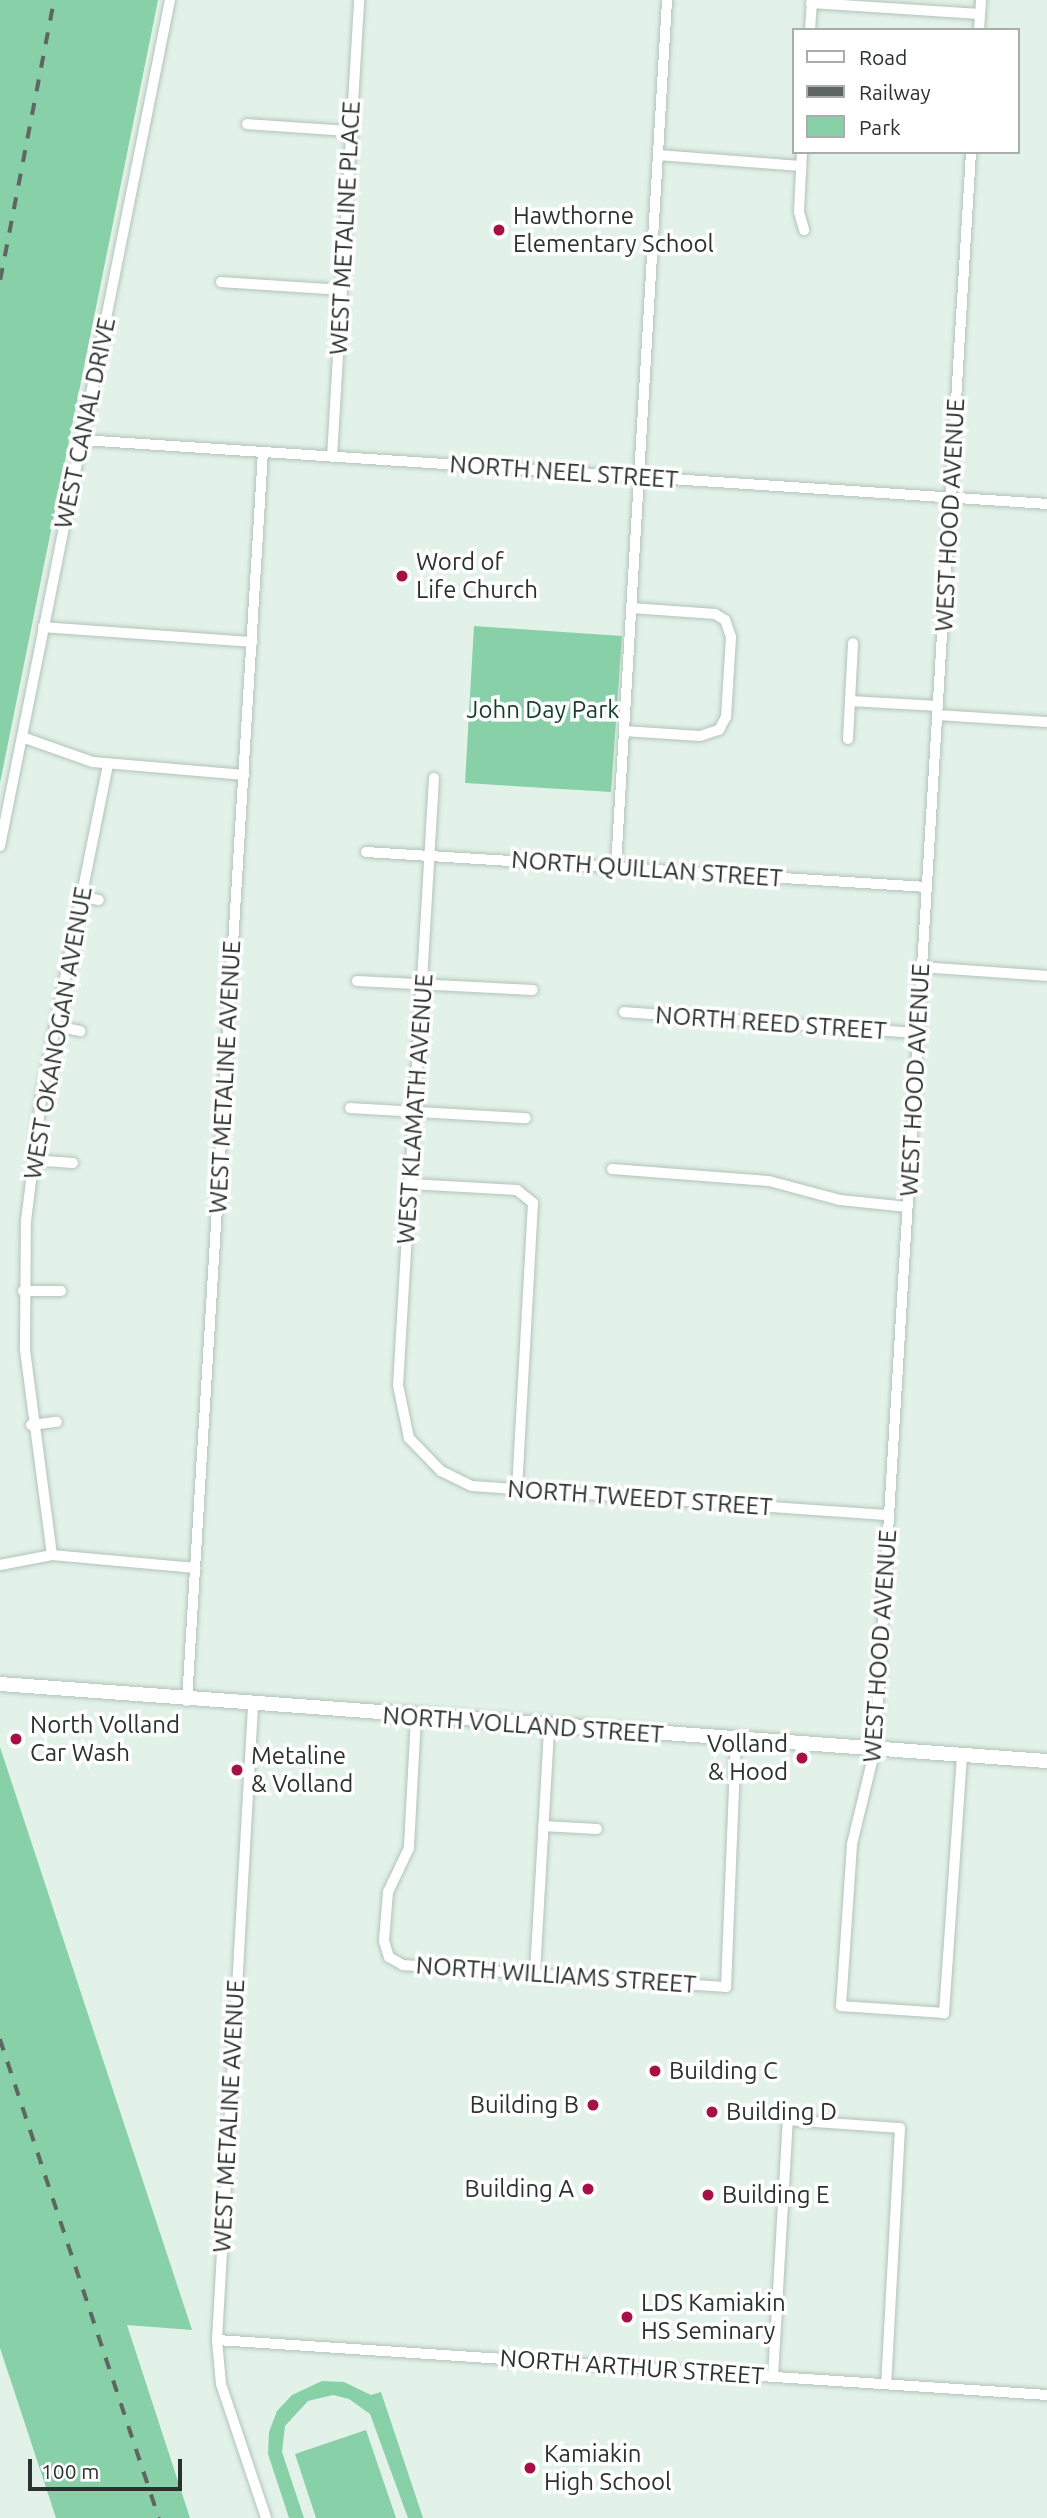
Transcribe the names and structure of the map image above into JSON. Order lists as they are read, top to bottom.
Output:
{
  "streets": {
    "main road": ["NORTH VOLLAND STREET"],
    "street": [
      "WEST METALINE PLACE",
      "WEST CANAL DRIVE",
      "NORTH NEEL STREET",
      "WEST HOOD AVENUE",
      "NORTH QUILLAN STREET",
      "NORTH REED STREET",
      "WEST OKANOGAN AVENUE",
      "WEST METALINE AVENUE",
      "WEST KLAMATH AVENUE",
      "NORTH TWEEDT STREET",
      "NORTH WILLIAMS STREET",
      "NORTH ARTHUR STREET"
    ]
  },
  "crossings": [
    ["WEST METALINE PLACE", "NORTH NEEL STREET"],
    ["WEST CANAL DRIVE", "NORTH NEEL STREET"],
    ["NORTH NEEL STREET", "WEST HOOD AVENUE"],
    ["NORTH NEEL STREET", "WEST METALINE AVENUE"],
    ["WEST HOOD AVENUE", "NORTH QUILLAN STREET"],
    ["WEST HOOD AVENUE", "NORTH REED STREET"],
    ["WEST HOOD AVENUE", "NORTH TWEEDT STREET"],
    ["WEST HOOD AVENUE", "NORTH VOLLAND STREET"],
    ["NORTH QUILLAN STREET", "WEST KLAMATH AVENUE"],
    ["WEST METALINE AVENUE", "NORTH VOLLAND STREET"],
    ["WEST METALINE AVENUE", "NORTH ARTHUR STREET"],
    ["WEST KLAMATH AVENUE", "NORTH TWEEDT STREET"],
    ["NORTH VOLLAND STREET", "NORTH WILLIAMS STREET"]
  ],
  "parks": ["John Day Park"],
  "places": [
    "Hawthorne Elementary School",
    "Word of Life Church",
    "North Volland Car Wash",
    "Volland & Hood",
    "Metaline & Volland",
    "Building C",
    "Building B",
    "Building D",
    "Building A",
    "Building E",
    "LDS Kamiakin HS Seminary",
    "Kamiakin High School"
  ],
  "legend": ["Road", "Railway", "Park"],
  "scale_bar": "100 m"
}
